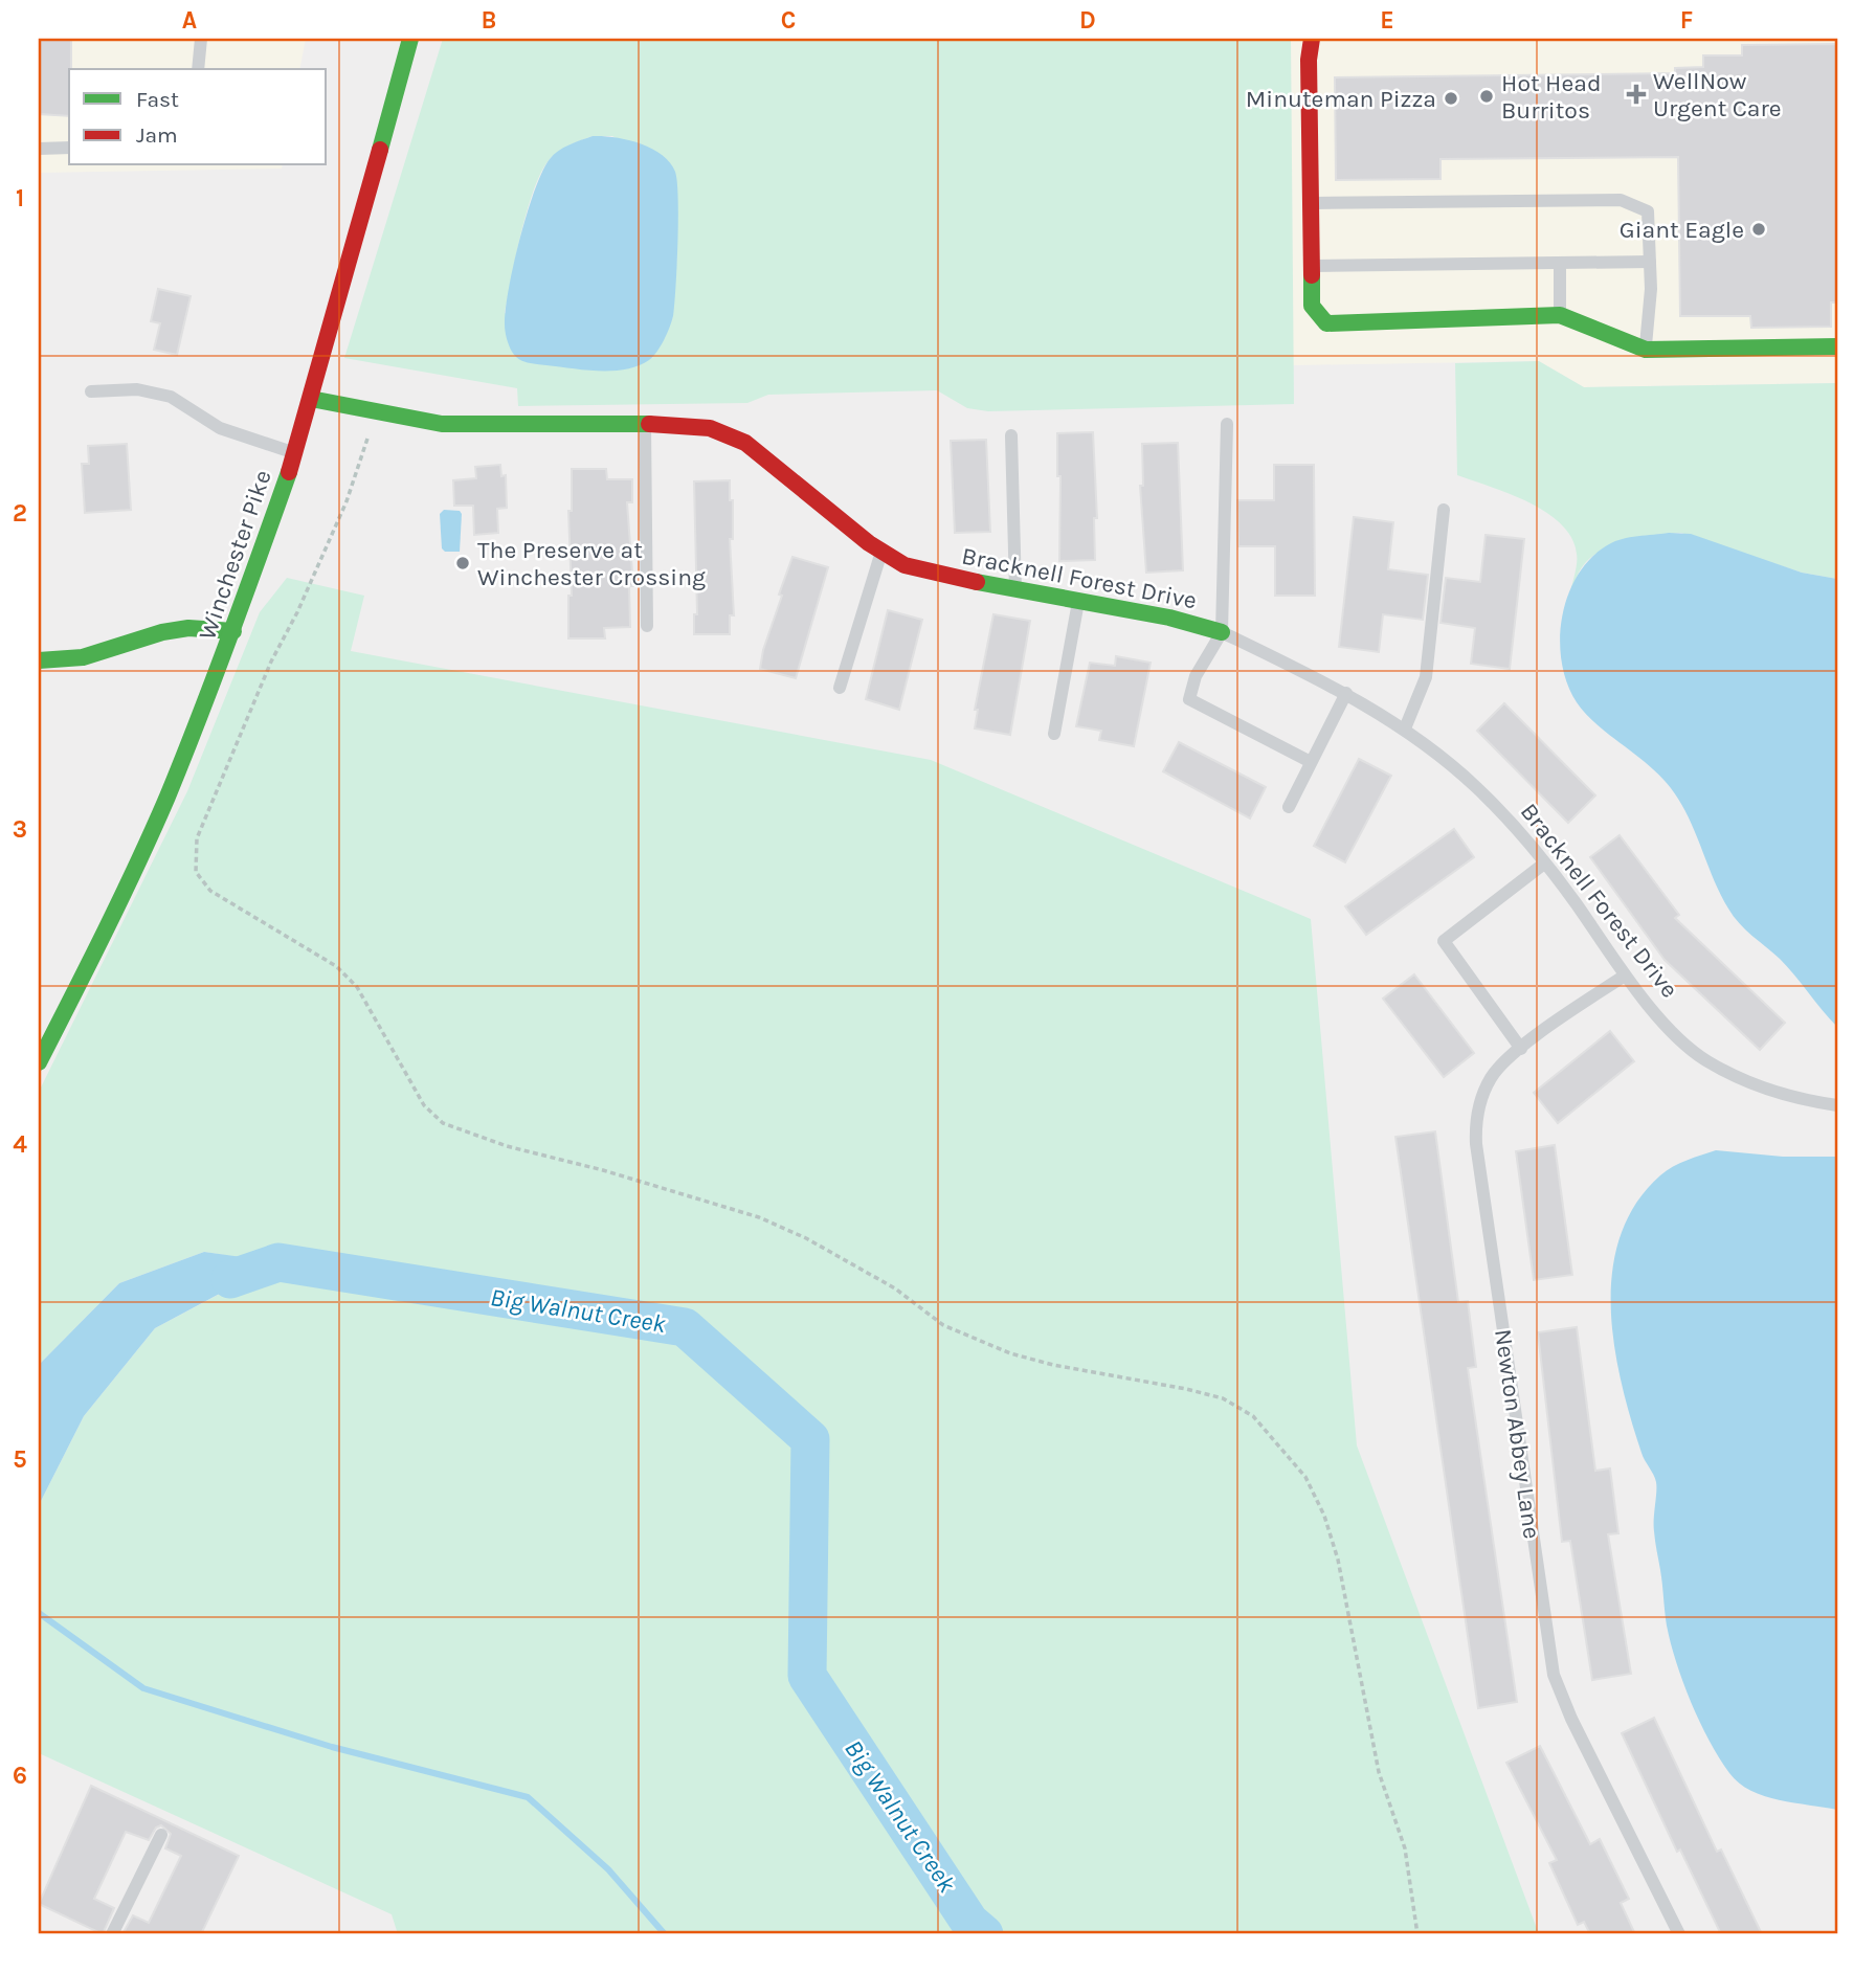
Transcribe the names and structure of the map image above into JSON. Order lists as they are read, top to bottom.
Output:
{
  "streets": {
    "street": ["Winchester Pike", "Bracknell Forest Drive"],
    "lane": ["Newton Abbey Lane"]
  },
  "crossings": [
    ["Winchester Pike", "Bracknell Forest Drive"],
    ["Bracknell Forest Drive", "Newton Abbey Lane"]
  ],
  "water": ["Big Walnut Creek"],
  "places": {
    "health": ["WellNow Urgent Care"],
    "other": [
      "Hot Head Burritos",
      "Minuteman Pizza",
      "Giant Eagle",
      "The Preserve at Winchester Crossing"
    ]
  },
  "legend": ["Fast", "Jam"],
  "grid": {
    "columns": [
      "A",
      "B",
      "C",
      "D",
      "E",
      "F"
    ],
    "rows": [
      "1",
      "2",
      "3",
      "4",
      "5",
      "6"
    ]
  }
}
